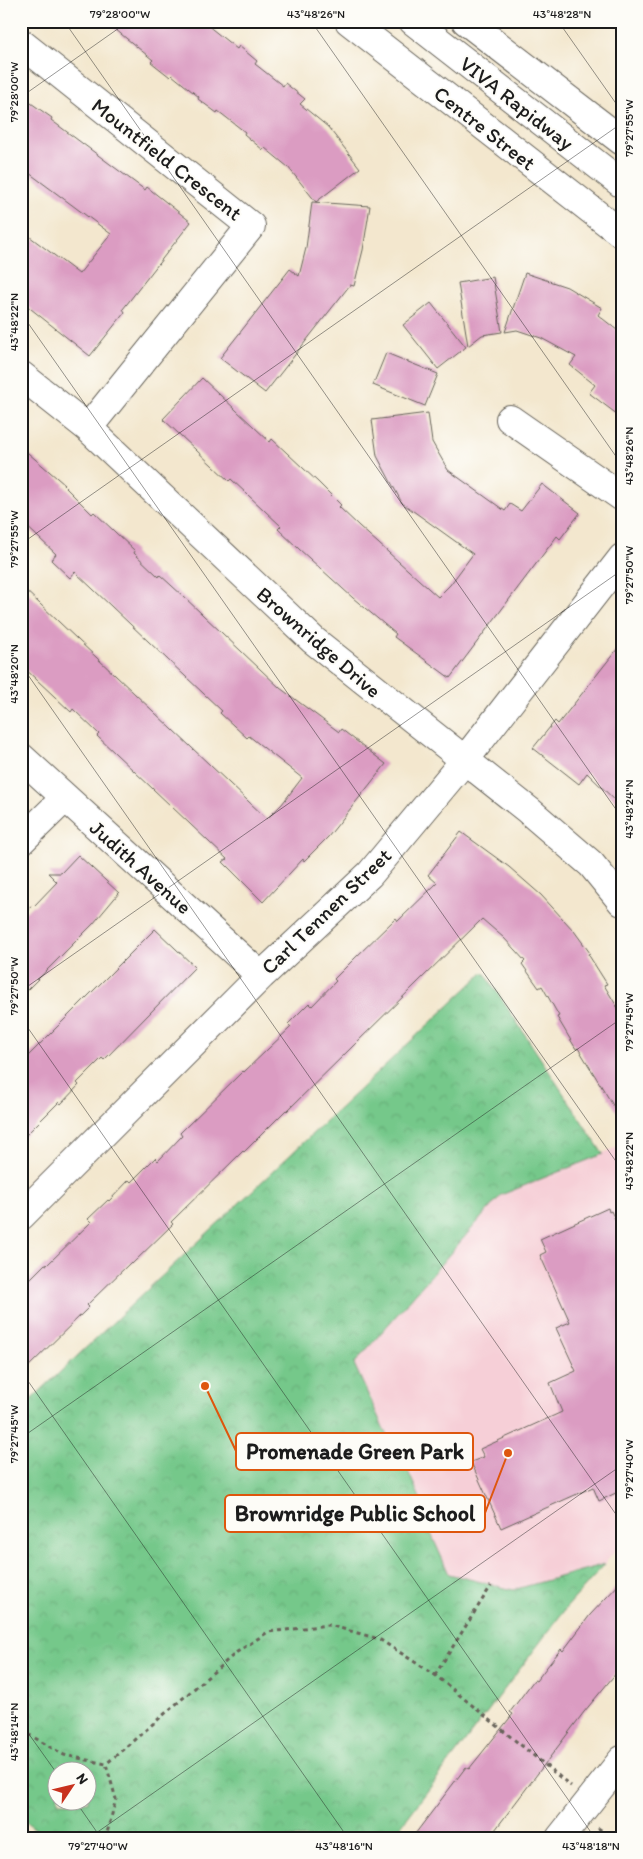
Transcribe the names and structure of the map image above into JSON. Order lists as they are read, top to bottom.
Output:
{
  "streets": {
    "street": [
      "VIVA Rapidway",
      "Centre Street",
      "Mountfield Crescent",
      "Brownridge Drive",
      "Judith Avenue",
      "Carl Tennen Street"
    ]
  },
  "crossings": [
    ["Mountfield Crescent", "Brownridge Drive"],
    ["Brownridge Drive", "Carl Tennen Street"],
    ["Judith Avenue", "Carl Tennen Street"]
  ],
  "places": ["Promenade Green Park", "Brownridge Public School"],
  "north": "top right",
  "coordinates": [
    "79°28'00\"W",
    "43°48'26\"N",
    "43°48'28\"N",
    "79°27'55\"W",
    "43°48'22\"N",
    "79°27'50\"W",
    "43°48'20\"N",
    "43°48'24\"N",
    "79°27'45\"W",
    "79°27'40\"W",
    "43°48'14\"N",
    "43°48'16\"N",
    "43°48'18\"N"
  ]
}
